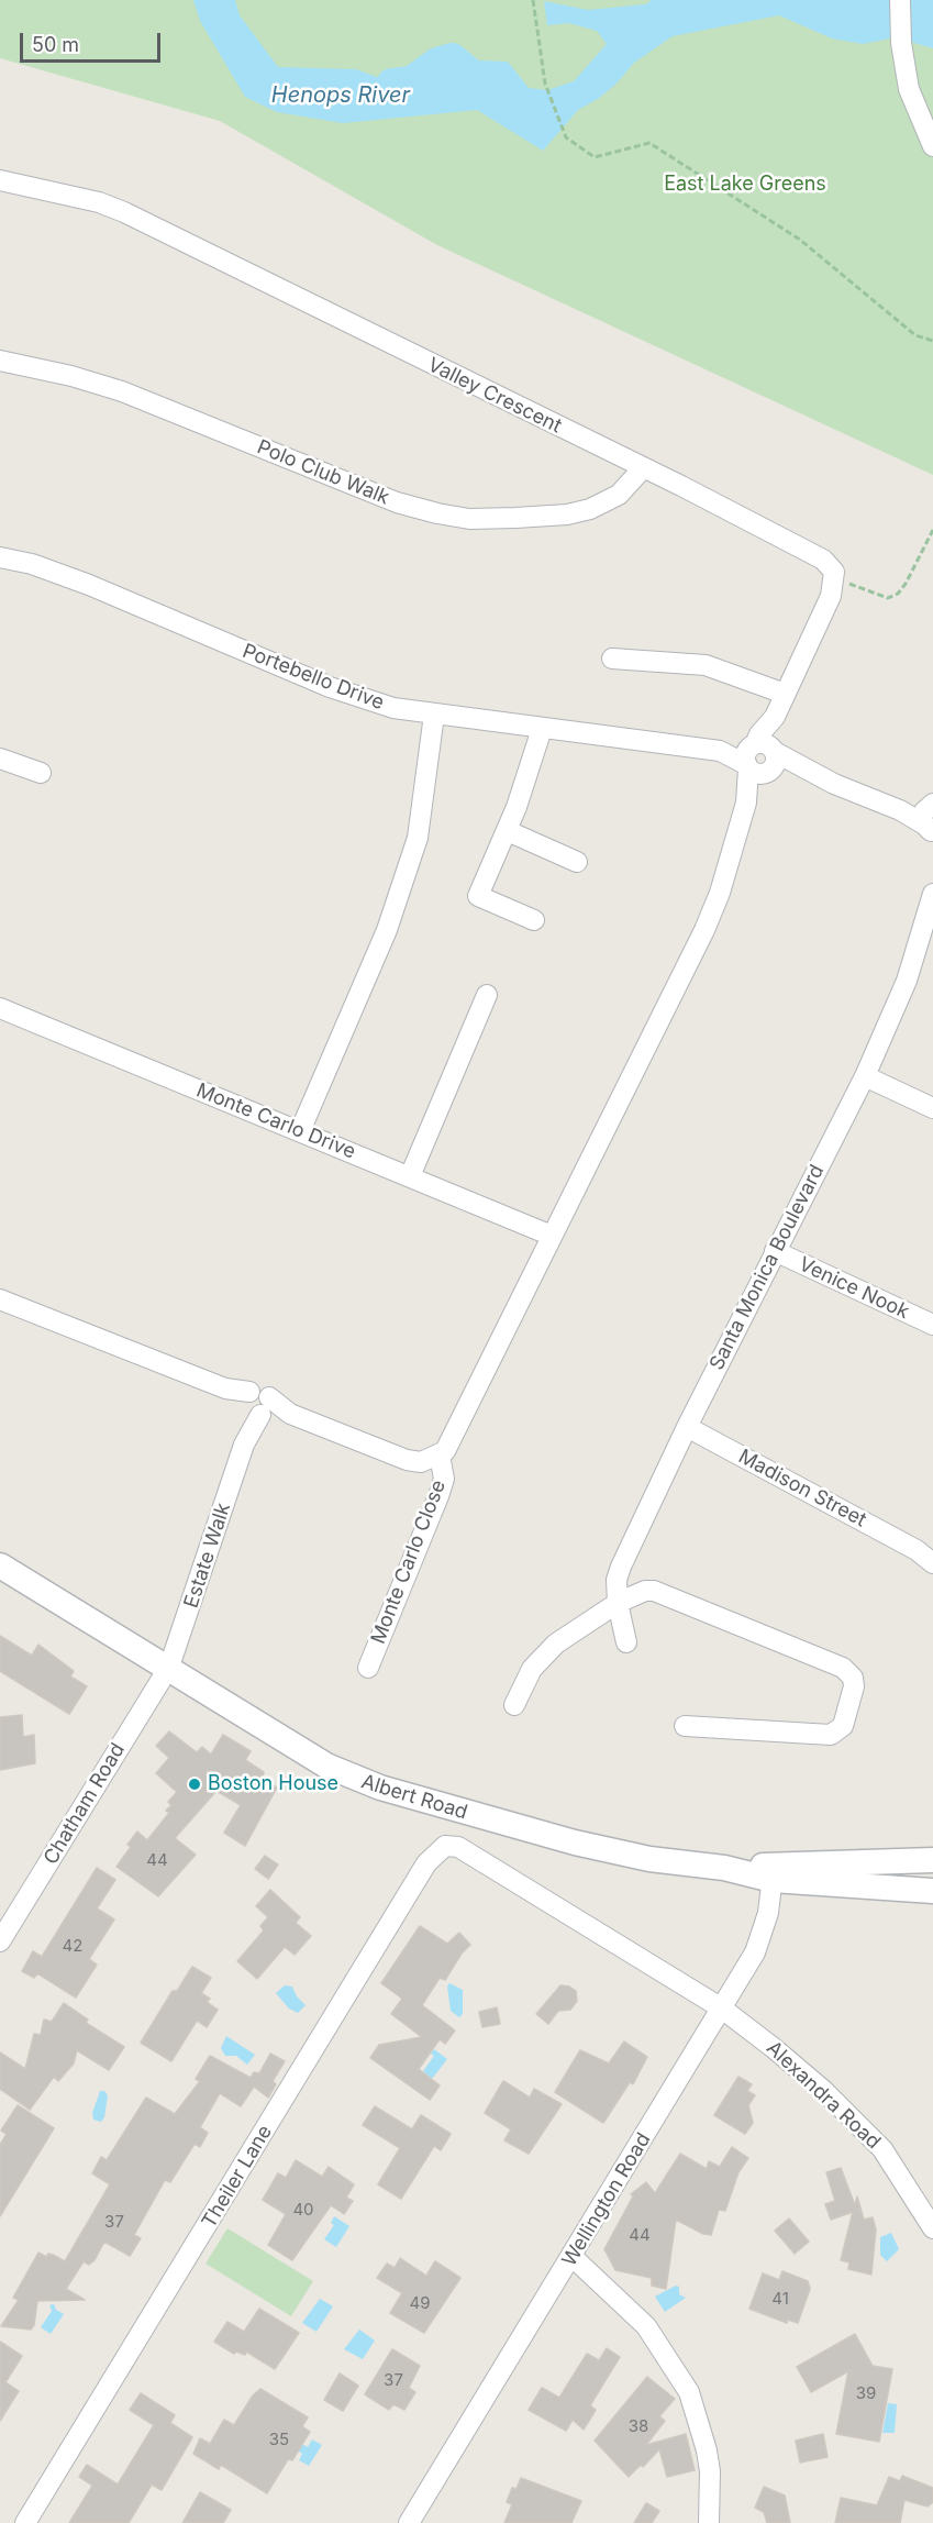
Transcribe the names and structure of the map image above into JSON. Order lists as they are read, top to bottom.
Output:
{
  "streets": {
    "street": [
      "Valley Crescent",
      "Polo Club Walk",
      "Portebello Drive",
      "Monte Carlo Drive",
      "Santa Monica Boulevard",
      "Venice Nook",
      "Madison Street",
      "Estate Walk",
      "Monte Carlo Close",
      "Albert Road",
      "Chatham Road",
      "Alexandra Road",
      "Theiler Lane",
      "Wellington Road"
    ]
  },
  "crossings": [
    ["Valley Crescent", "Polo Club Walk"],
    ["Santa Monica Boulevard", "Venice Nook"],
    ["Santa Monica Boulevard", "Madison Street"],
    ["Estate Walk", "Albert Road"],
    ["Estate Walk", "Chatham Road"],
    ["Albert Road", "Chatham Road"],
    ["Albert Road", "Alexandra Road"],
    ["Albert Road", "Theiler Lane"],
    ["Albert Road", "Wellington Road"],
    ["Alexandra Road", "Wellington Road"]
  ],
  "water": ["Henops River"],
  "parks": ["East Lake Greens"],
  "places": ["Boston House"],
  "house_numbers": [
    "44",
    "42",
    "40",
    "37",
    "44",
    "41",
    "49",
    "37",
    "39",
    "38",
    "35"
  ],
  "scale_bar": "50 m"
}
